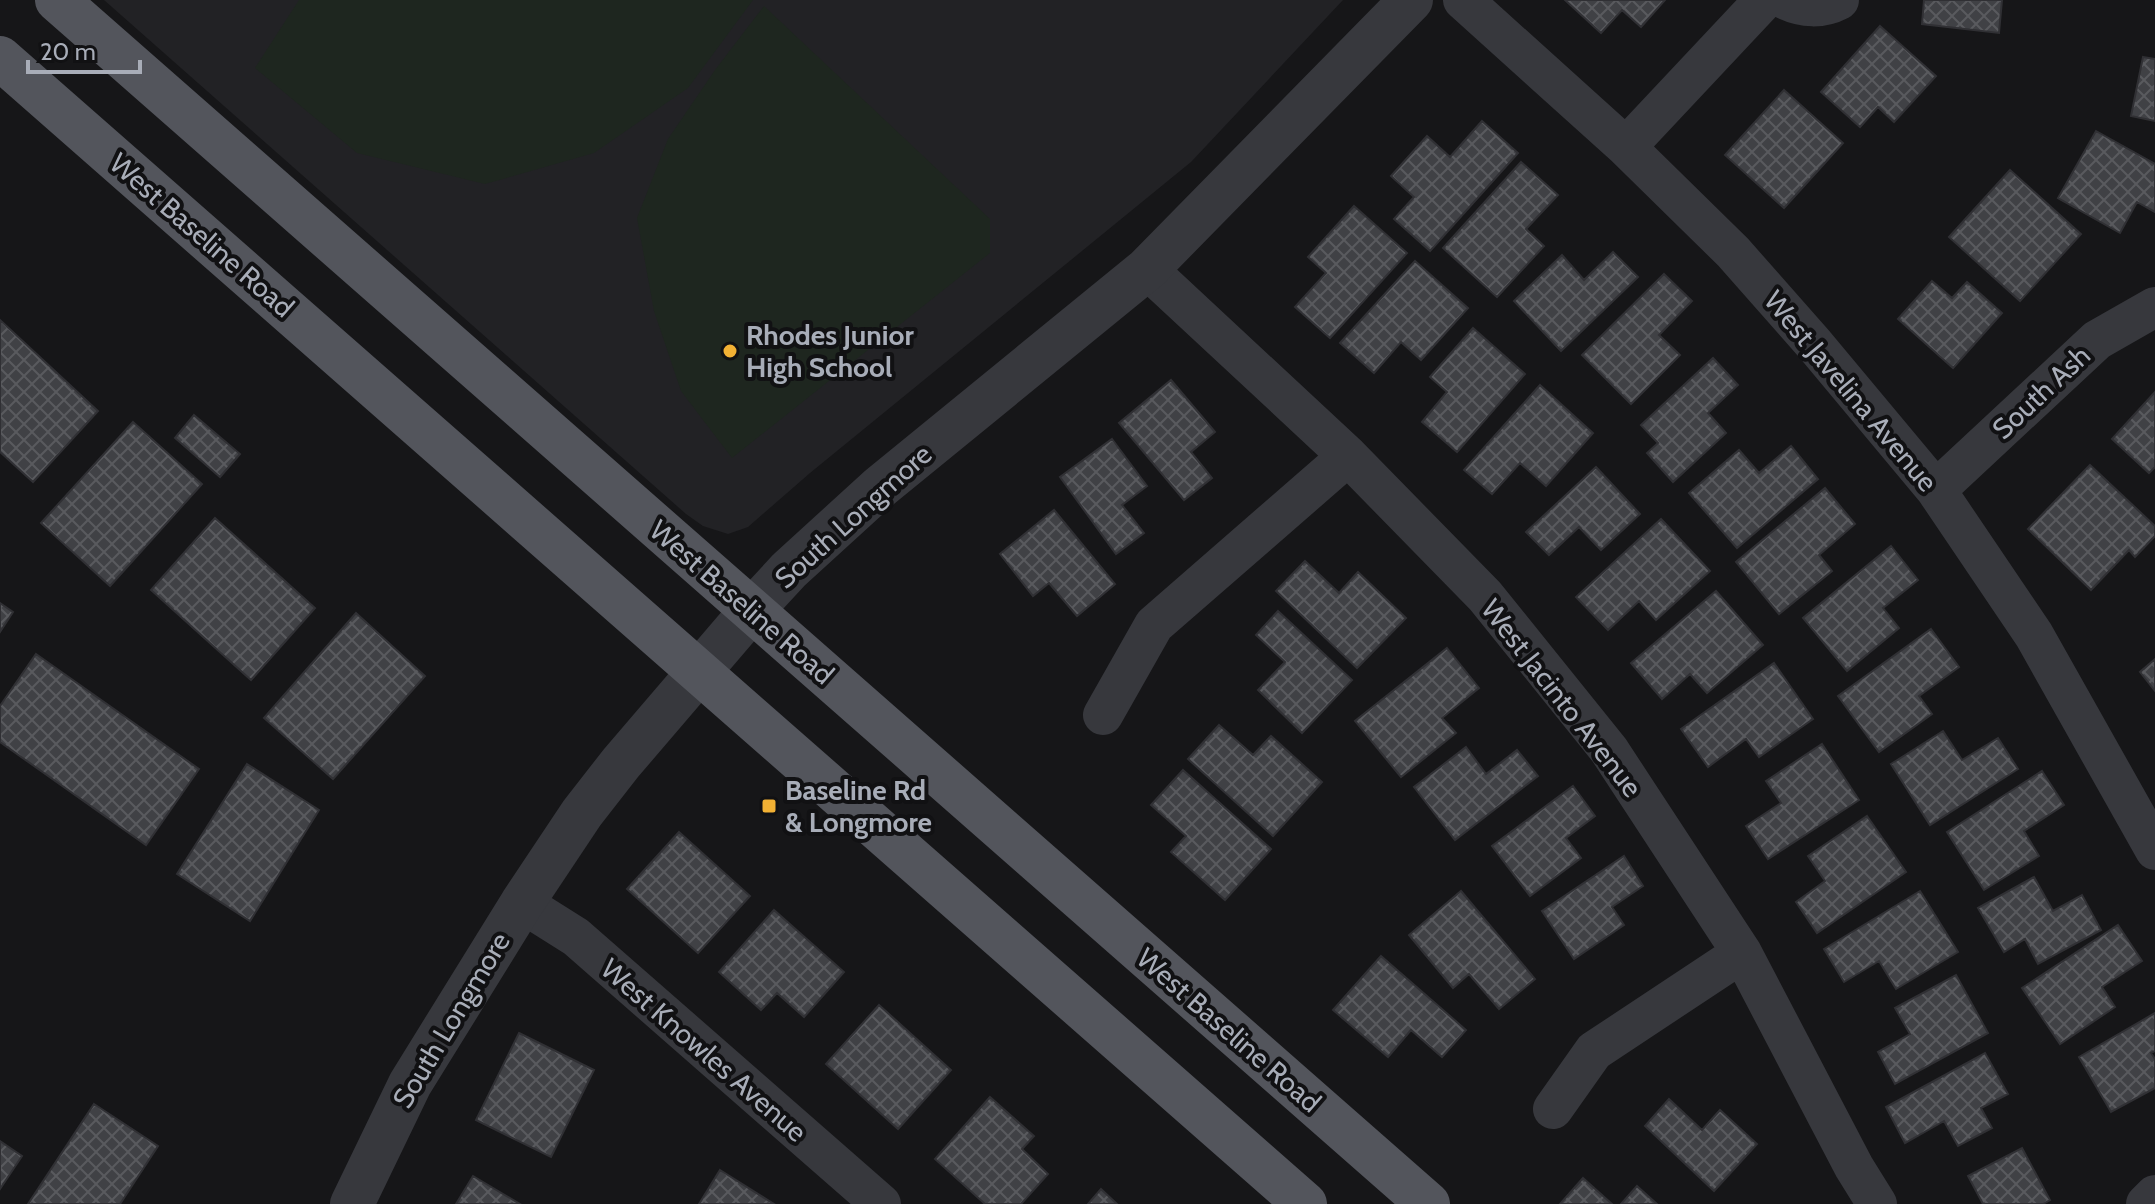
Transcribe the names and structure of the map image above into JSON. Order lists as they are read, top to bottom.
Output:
{
  "streets": {
    "main road": ["West Baseline Road"],
    "street": [
      "West Javelina Avenue",
      "South Ash",
      "South Longmore",
      "West Jacinto Avenue",
      "West Knowles Avenue"
    ]
  },
  "crossings": [
    ["West Baseline Road", "South Longmore"],
    ["West Javelina Avenue", "South Ash"],
    ["South Longmore", "West Jacinto Avenue"],
    ["South Longmore", "West Knowles Avenue"]
  ],
  "places": {
    "other": ["Rhodes Junior High School"],
    "transit": ["Baseline Rd & Longmore"]
  },
  "scale_bar": "20 m"
}
